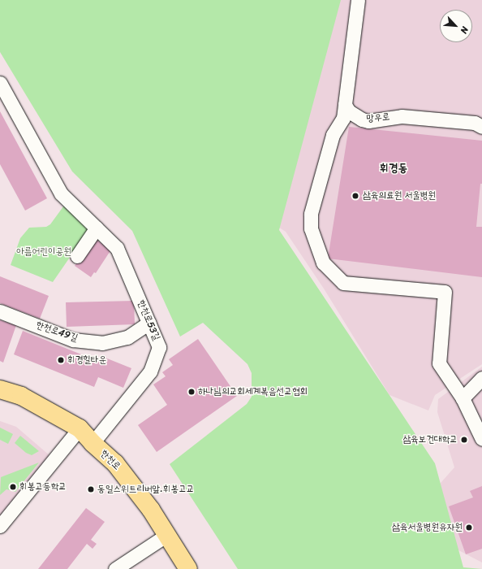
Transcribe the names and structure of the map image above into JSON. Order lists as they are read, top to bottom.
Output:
{
  "streets": {
    "main road": ["한천로"],
    "street": ["망우로", "한천로53길", "한천로49길"]
  },
  "crossings": [
    ["한천로53길", "한천로49길"],
    ["한천로53길", "한천로"]
  ],
  "districts": ["휘경동"],
  "parks": ["아름어린이공원"],
  "places": [
    "삼육의료원 서울병원",
    "휘경힐타운",
    "하나님의교회세계복음선교협회",
    "삼육보건대학교",
    "휘봉고등학교",
    "동일스위트리버앞.휘봉고교",
    "삼육서울병원유자원"
  ],
  "north": "bottom right"
}
